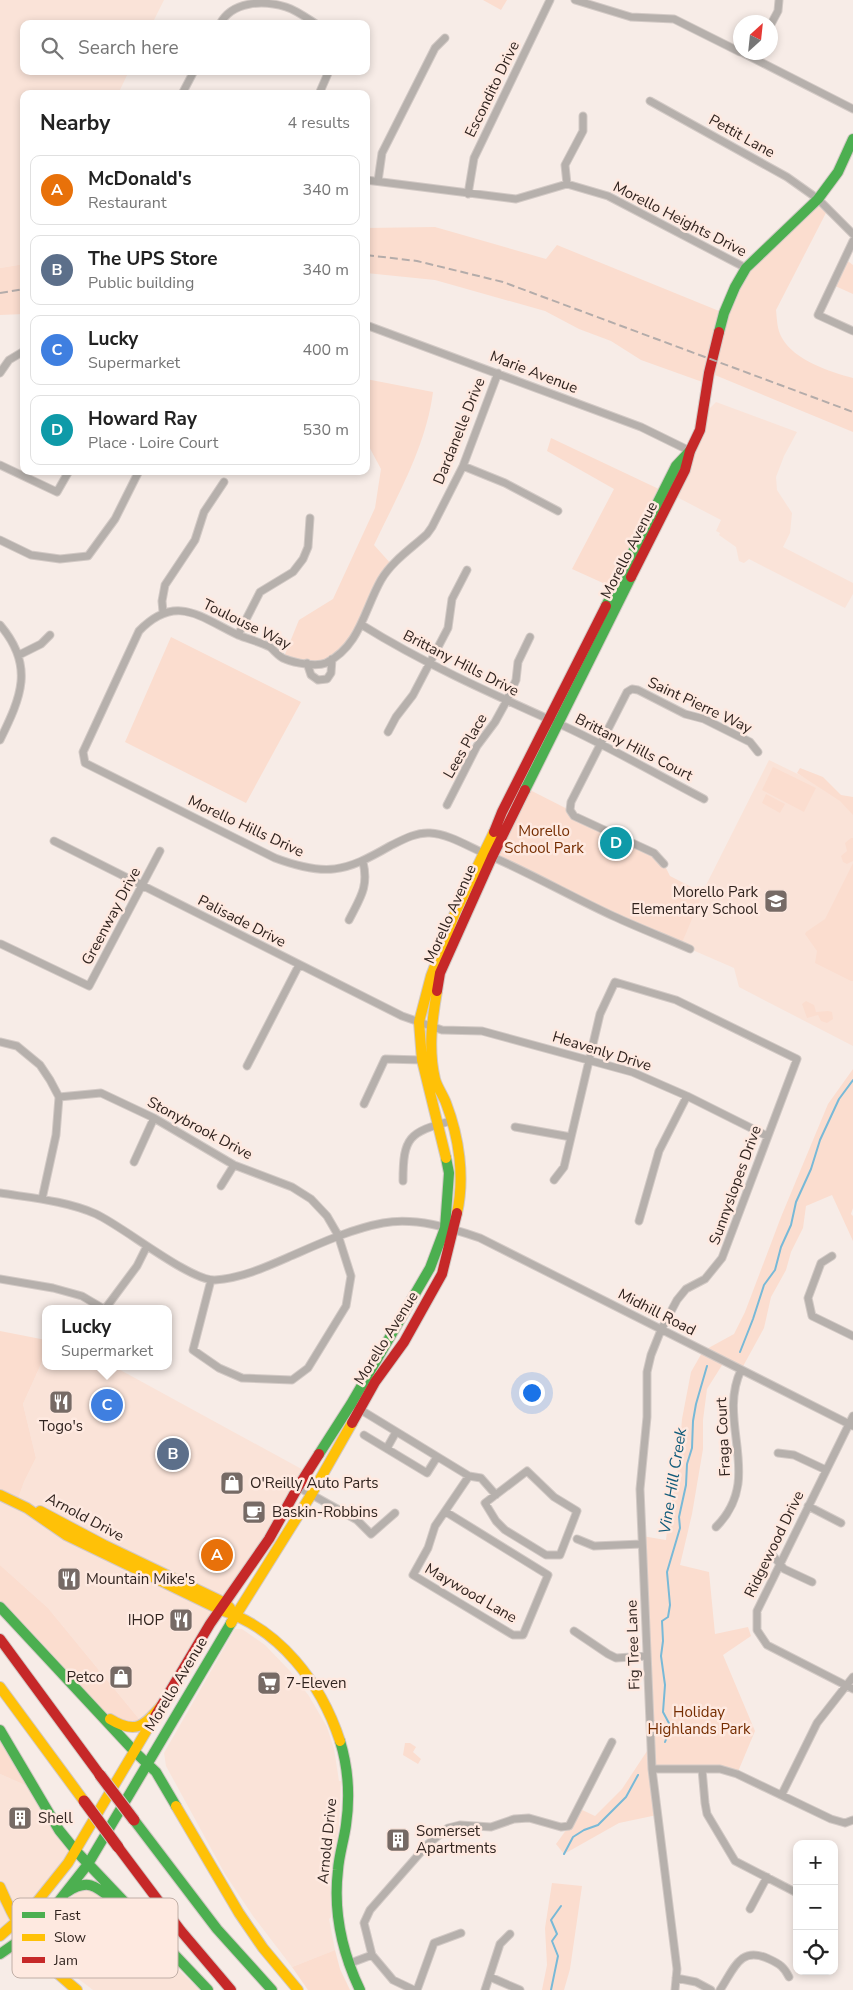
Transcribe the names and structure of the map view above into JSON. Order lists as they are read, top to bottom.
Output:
{
  "streets": {
    "main road": ["Morello Avenue", "Arnold Drive"],
    "street": [
      "Escondito Drive",
      "Pettit Lane",
      "Morello Heights Drive",
      "Marie Avenue",
      "Dardanelle Drive",
      "Toulouse Way",
      "Brittany Hills Drive",
      "Saint Pierre Way",
      "Lees Place",
      "Brittany Hills Court",
      "Morello Hills Drive",
      "Greenway Drive",
      "Palisade Drive",
      "Heavenly Drive",
      "Stonybrook Drive",
      "Sunnyslopes Drive",
      "Midhill Road",
      "Fraga Court",
      "Ridgewood Drive",
      "Maywood Lane",
      "Fig Tree Lane"
    ]
  },
  "crossings": [
    ["Pettit Lane", "Morello Avenue"],
    ["Morello Heights Drive", "Morello Avenue"],
    ["Marie Avenue", "Dardanelle Drive"],
    ["Marie Avenue", "Morello Avenue"],
    ["Dardanelle Drive", "Toulouse Way"],
    ["Dardanelle Drive", "Brittany Hills Drive"],
    ["Morello Avenue", "Brittany Hills Drive"],
    ["Morello Avenue", "Brittany Hills Court"],
    ["Morello Avenue", "Morello Hills Drive"],
    ["Morello Avenue", "Palisade Drive"],
    ["Morello Avenue", "Heavenly Drive"],
    ["Morello Avenue", "Midhill Road"],
    ["Morello Avenue", "Arnold Drive"],
    ["Toulouse Way", "Brittany Hills Drive"],
    ["Toulouse Way", "Morello Hills Drive"],
    ["Brittany Hills Drive", "Lees Place"],
    ["Brittany Hills Drive", "Brittany Hills Court"],
    ["Saint Pierre Way", "Brittany Hills Court"],
    ["Greenway Drive", "Palisade Drive"],
    ["Palisade Drive", "Heavenly Drive"],
    ["Heavenly Drive", "Sunnyslopes Drive"],
    ["Stonybrook Drive", "Midhill Road"],
    ["Sunnyslopes Drive", "Midhill Road"],
    ["Sunnyslopes Drive", "Fig Tree Lane"],
    ["Midhill Road", "Fraga Court"],
    ["Midhill Road", "Ridgewood Drive"],
    ["Midhill Road", "Fig Tree Lane"]
  ],
  "water": ["Vine Hill Creek"],
  "parks": ["Morello School Park", "Holiday Highlands Park"],
  "places": {
    "school or university": ["Morello Park Elementary School"],
    "restaurant": ["Togo's", "Mountain Mike's", "IHOP"],
    "shop": ["O'Reilly Auto Parts", "Petco"],
    "cafe": ["Baskin-Robbins"],
    "supermarket": ["7-Eleven"],
    "building": ["Shell", "Somerset Apartments"]
  },
  "legend": ["Fast", "Slow", "Jam"],
  "north": "top right",
  "page": {
    "search": "Search here",
    "heading": ["Nearby", "4 results"],
    "list": [
      {
        "mark": "A",
        "name": "McDonald's",
        "note": "Restaurant",
        "value": "340 m"
      },
      {
        "mark": "B",
        "name": "The UPS Store",
        "note": "Public building",
        "value": "340 m"
      },
      {
        "mark": "C",
        "name": "Lucky",
        "note": "Supermarket",
        "value": "400 m"
      },
      {
        "mark": "D",
        "name": "Howard Ray",
        "note": "Place · Loire Court",
        "value": "530 m"
      }
    ],
    "pins": [
      "D",
      "C",
      "B",
      "A"
    ],
    "popup": ["Lucky", "Supermarket"],
    "map_buttons": ["+", "−"]
  }
}
